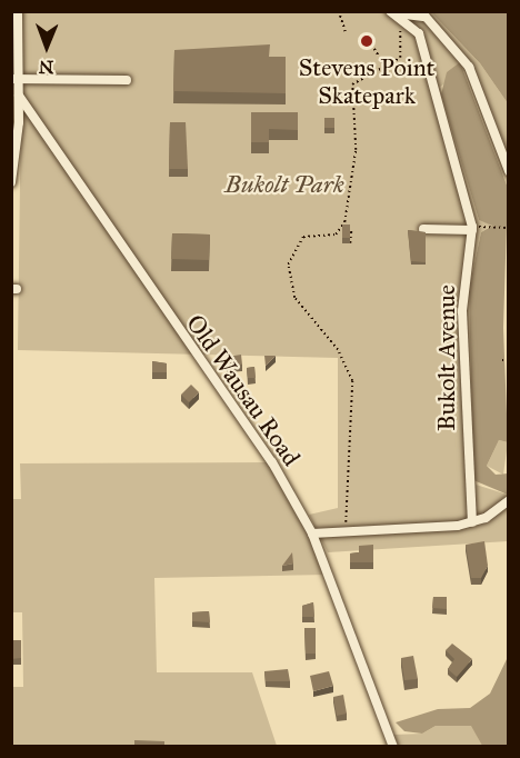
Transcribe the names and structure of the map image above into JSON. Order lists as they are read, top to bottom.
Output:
{
  "streets": {
    "street": ["Bukolt Avenue", "Old Wausau Road"]
  },
  "parks": ["Bukolt Park"],
  "places": ["Stevens Point Skatepark"],
  "north": "bottom"
}
